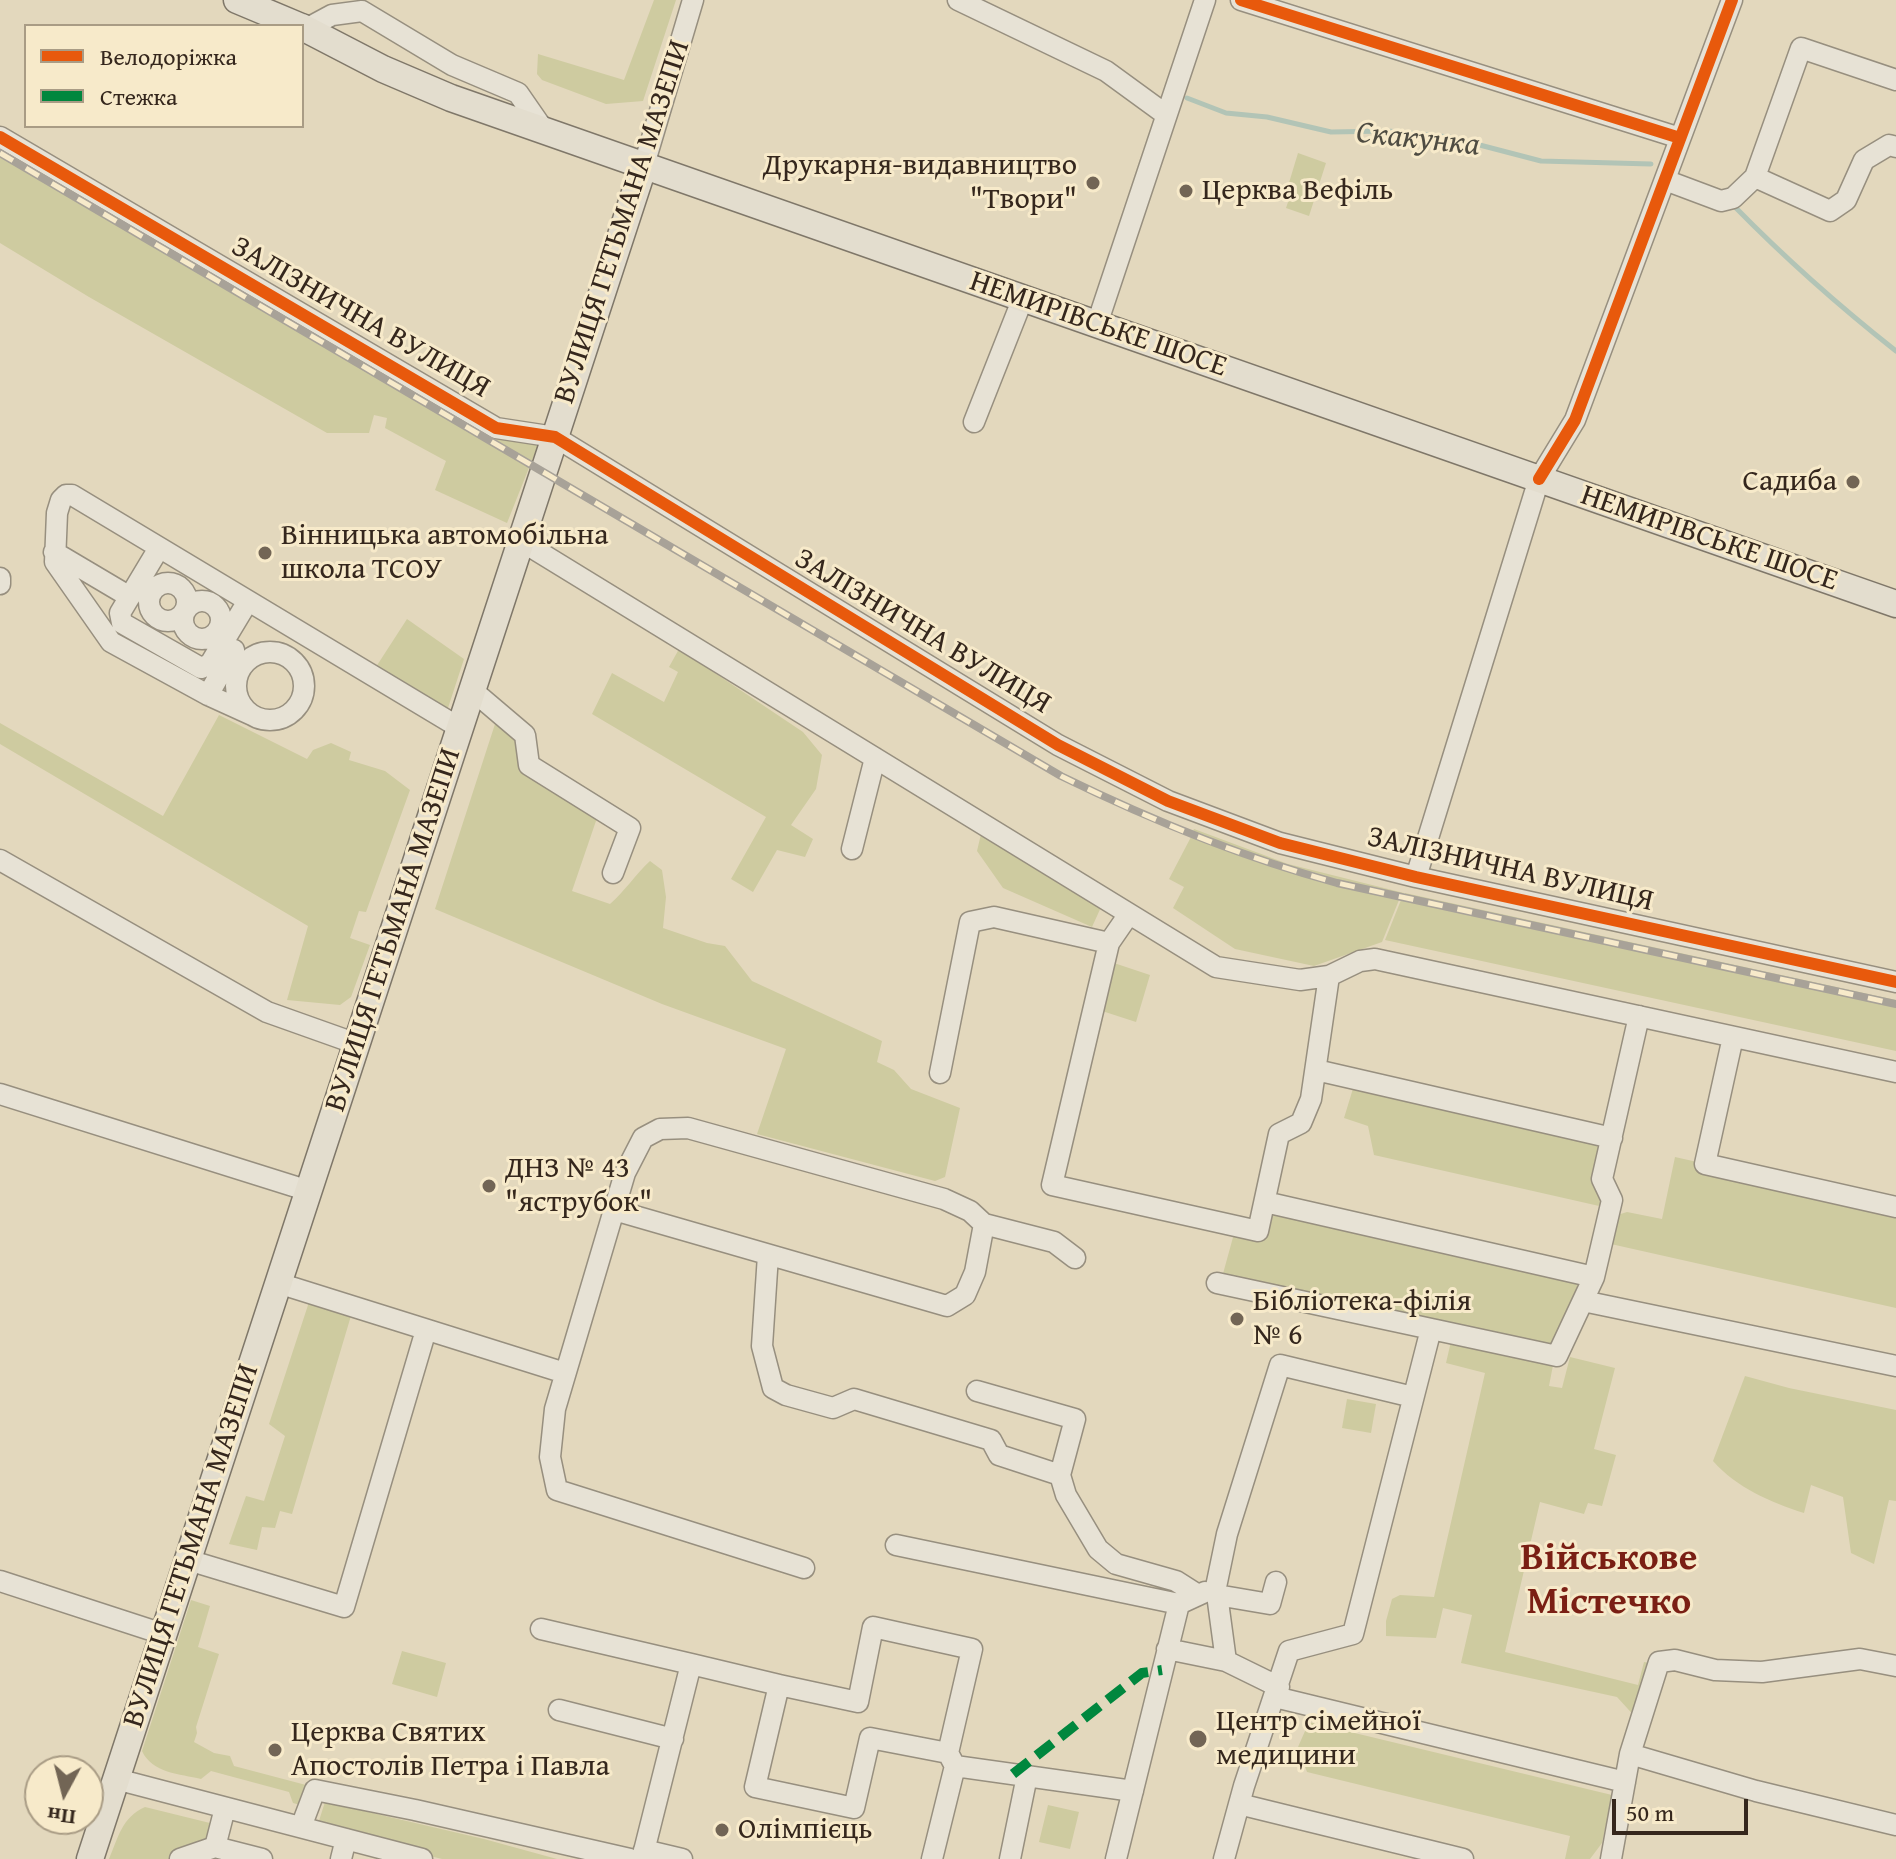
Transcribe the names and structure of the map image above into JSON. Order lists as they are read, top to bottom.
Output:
{
  "streets": {
    "main road": ["ВУЛИЦЯ ГЕТЬМАНА МАЗЕПИ", "НЕМИРІВСЬКЕ ШОСЕ"],
    "street": ["ЗАЛІЗНИЧНА ВУЛИЦЯ"]
  },
  "crossings": [
    ["ВУЛИЦЯ ГЕТЬМАНА МАЗЕПИ", "ЗАЛІЗНИЧНА ВУЛИЦЯ"],
    ["ВУЛИЦЯ ГЕТЬМАНА МАЗЕПИ", "НЕМИРІВСЬКЕ ШОСЕ"]
  ],
  "districts": ["Військове Містечко"],
  "water": ["Скакунка"],
  "places": [
    "Друкарня-видавництво \"Твори\"",
    "Церква Вефіль",
    "Садиба",
    "Вінницька автомобільна школа ТСОУ",
    "ДНЗ № 43 \"яструбок\"",
    "Бібліотека-філія № 6",
    "Центр сімейної медицини",
    "Церква Святих Апостолів Петра і Павла",
    "Олімпієць"
  ],
  "legend": ["Велодоріжка", "Стежка"],
  "scale_bar": "50 m",
  "north": "bottom"
}
